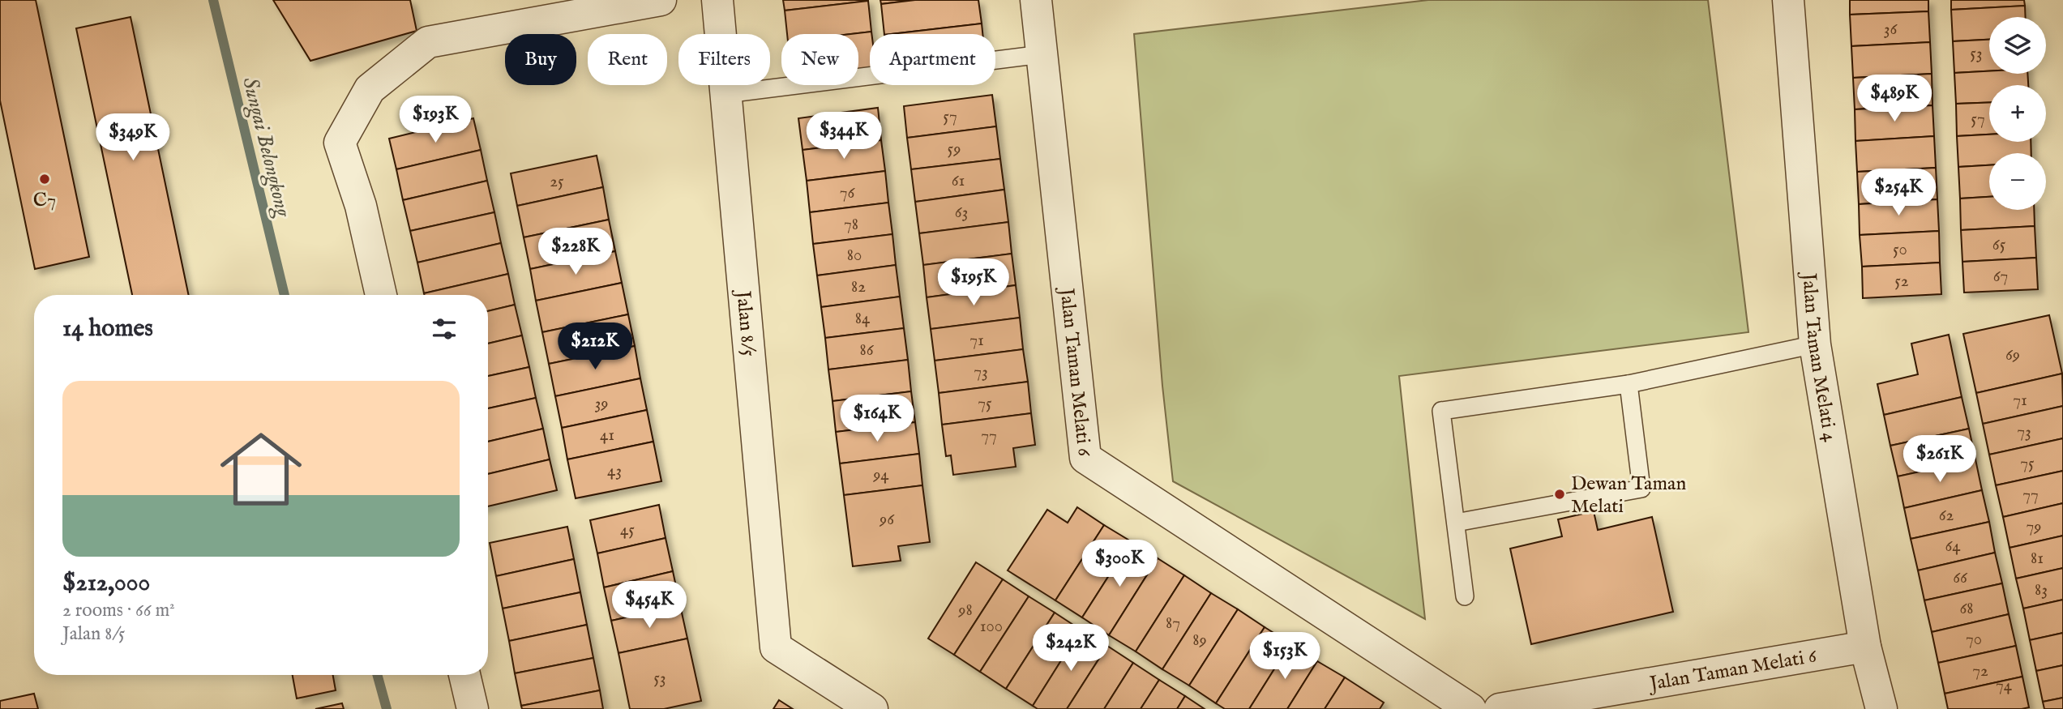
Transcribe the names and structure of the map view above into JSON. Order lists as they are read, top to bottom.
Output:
{
  "streets": {
    "street": ["Jalan 8/5", "Jalan Taman Melati 4", "Jalan Taman Melati 6"]
  },
  "crossings": [
    ["Jalan Taman Melati 4", "Jalan Taman Melati 6"]
  ],
  "water": ["Sungai Belongkong"],
  "places": ["C7", "Dewan Taman Melati"],
  "house_numbers": [
    "36",
    "53",
    "57",
    "57",
    "59",
    "61",
    "25",
    "76",
    "63",
    "78",
    "65",
    "50",
    "80",
    "67",
    "52",
    "82",
    "84",
    "71",
    "86",
    "69",
    "73",
    "71",
    "39",
    "75",
    "73",
    "41",
    "77",
    "75",
    "43",
    "94",
    "77",
    "62",
    "96",
    "79",
    "45",
    "64",
    "81",
    "66",
    "83",
    "68",
    "98",
    "87",
    "100",
    "70",
    "89",
    "72",
    "53",
    "74"
  ],
  "page": {
    "map_buttons": ["+", "−"],
    "chip": [
      "Buy",
      "Rent",
      "Filters",
      "New",
      "Apartment"
    ],
    "price": [
      "$489K",
      "$193K",
      "$344K",
      "$349K",
      "$254K",
      "$228K",
      "$195K",
      "$212K",
      "$164K",
      "$261K",
      "$300K",
      "$454K",
      "$242K",
      "$153K"
    ],
    "heading": "14 homes",
    "list": [
      {
        "name": "$212,000",
        "note": "2 rooms · 66 m² · Jalan 8/5"
      }
    ]
  }
}
